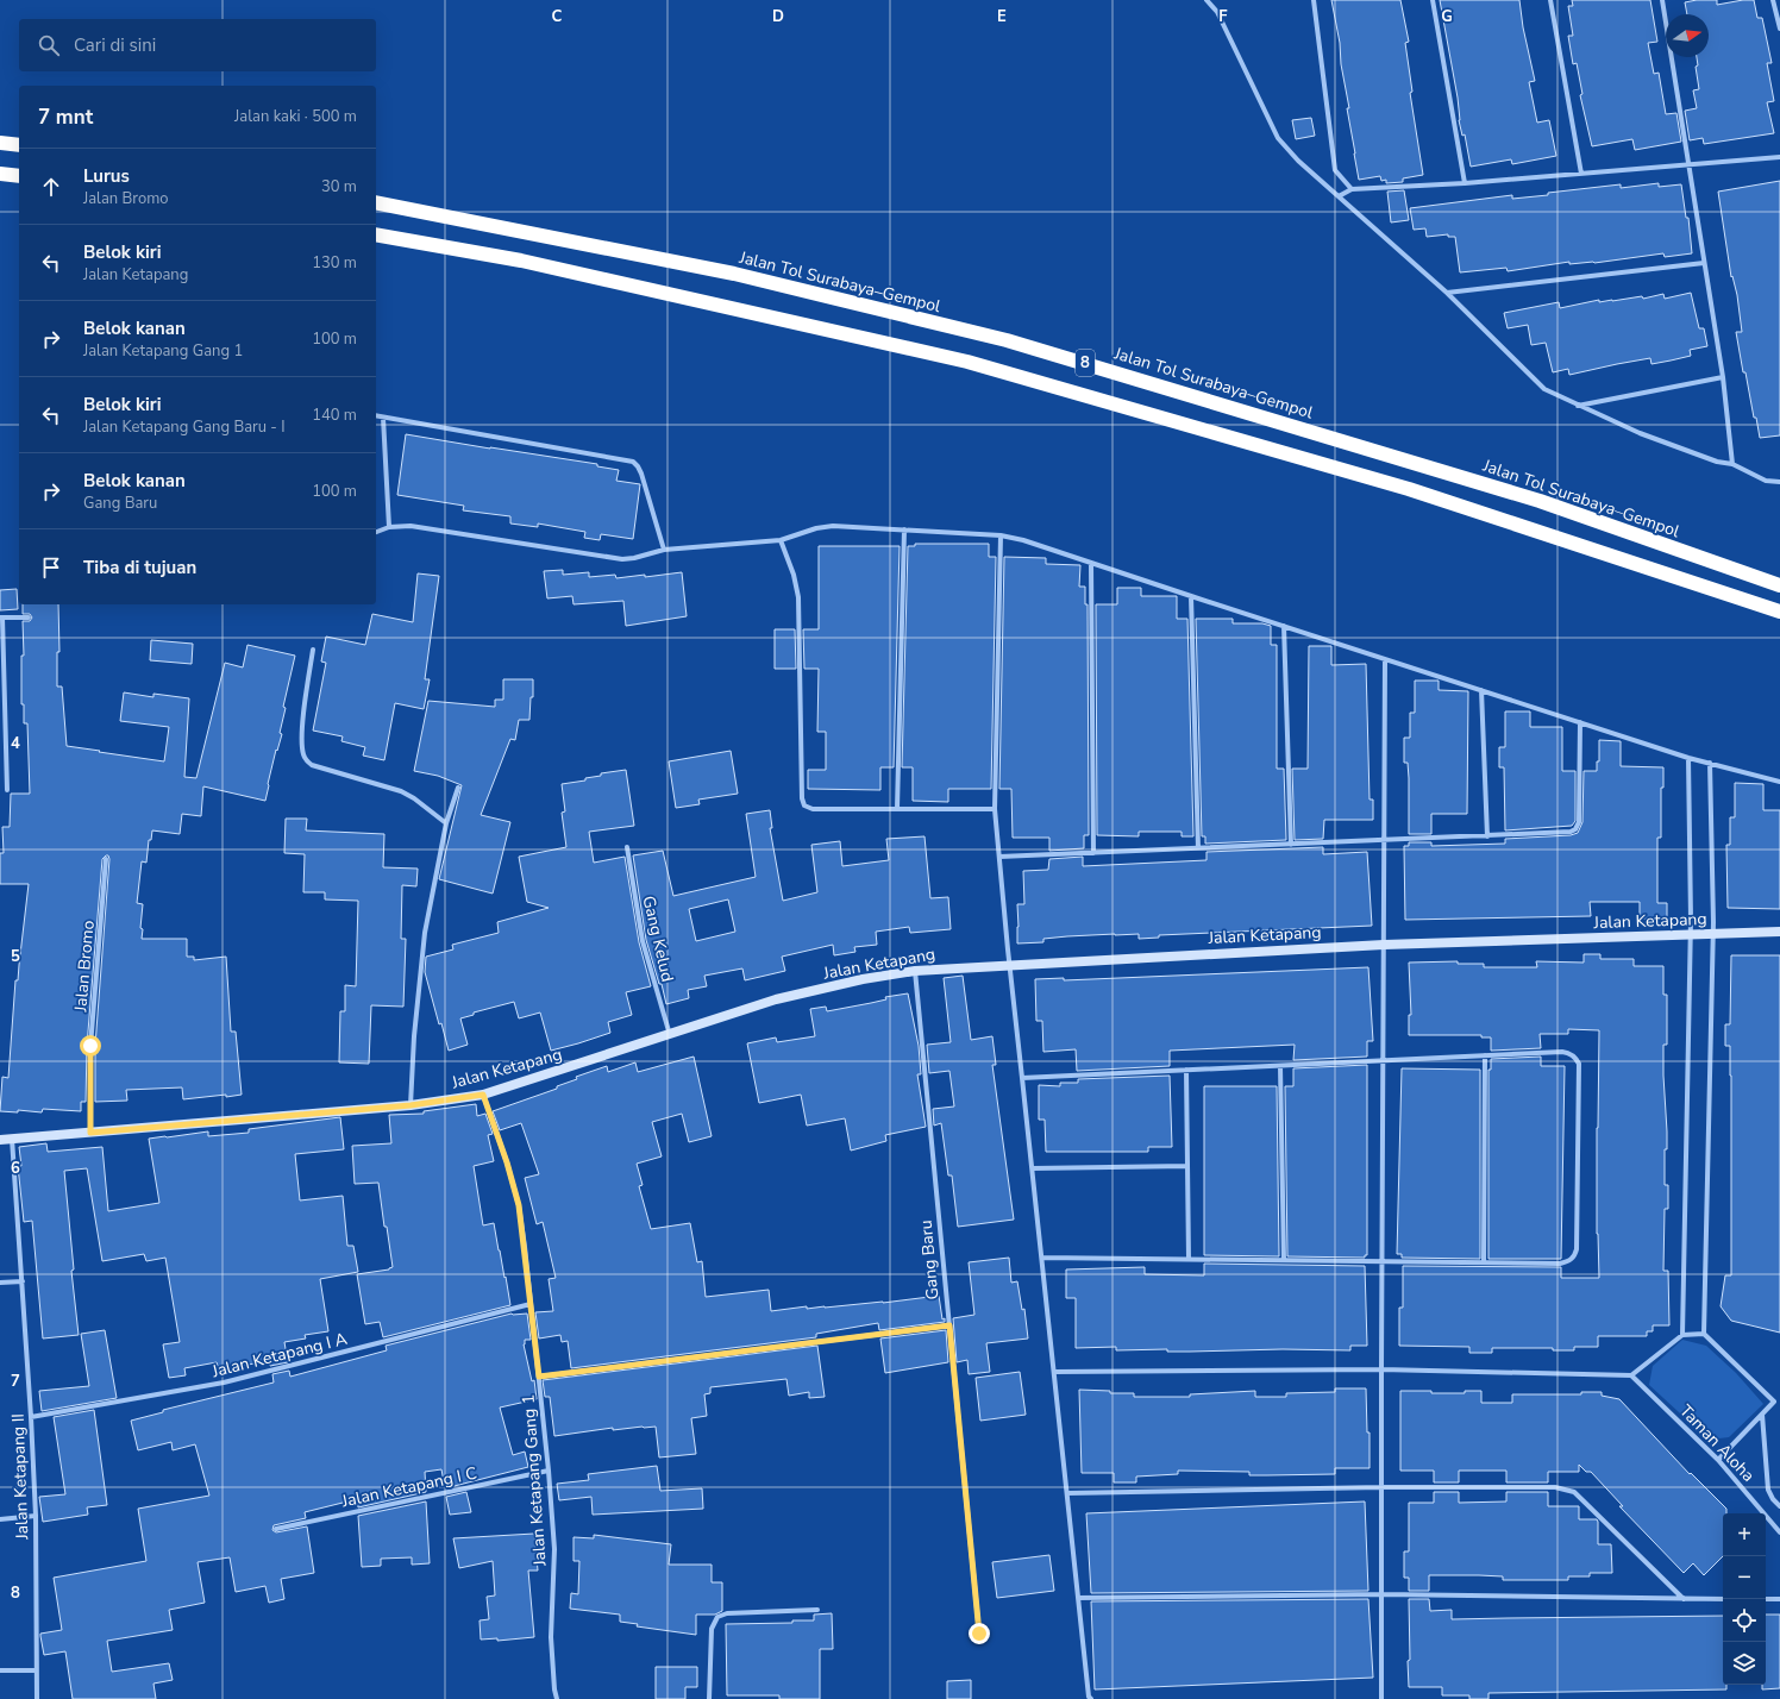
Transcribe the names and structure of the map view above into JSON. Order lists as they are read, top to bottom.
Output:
{
  "streets": {
    "highway": ["Jalan Tol Surabaya–Gempol", "8"],
    "street": [
      "Jalan Ketapang",
      "Gang Kelud",
      "Jalan Bromo",
      "Gang Baru",
      "Jalan Ketapang I A",
      "Taman Aloha",
      "Jalan Ketapang II",
      "Jalan Ketapang Gang 1",
      "Jalan Ketapang I C"
    ]
  },
  "crossings": [
    ["Jalan Ketapang", "Gang Kelud"],
    ["Jalan Ketapang", "Jalan Bromo"],
    ["Jalan Ketapang", "Gang Baru"],
    ["Jalan Ketapang", "Jalan Ketapang II"],
    ["Jalan Ketapang", "Jalan Ketapang Gang 1"],
    ["Jalan Ketapang I A", "Jalan Ketapang II"],
    ["Jalan Ketapang I A", "Jalan Ketapang Gang 1"],
    ["Jalan Ketapang Gang 1", "Jalan Ketapang I C"]
  ],
  "north": "right",
  "page": {
    "search": "Cari di sini",
    "heading": ["7 mnt", "Jalan kaki · 500 m"],
    "list": [
      ["Lurus", "Jalan Bromo", "30 m"],
      ["Belok kiri", "Jalan Ketapang", "130 m"],
      ["Belok kanan", "Jalan Ketapang Gang 1", "100 m"],
      ["Belok kiri", "Jalan Ketapang Gang Baru - I", "140 m"],
      ["Belok kanan", "Gang Baru", "100 m"],
      "Tiba di tujuan"
    ],
    "map_buttons": ["+", "−"]
  },
  "grid": {
    "columns": [
      "C",
      "D",
      "E",
      "F",
      "G"
    ],
    "rows": [
      "4",
      "5",
      "6",
      "7",
      "8"
    ]
  }
}
